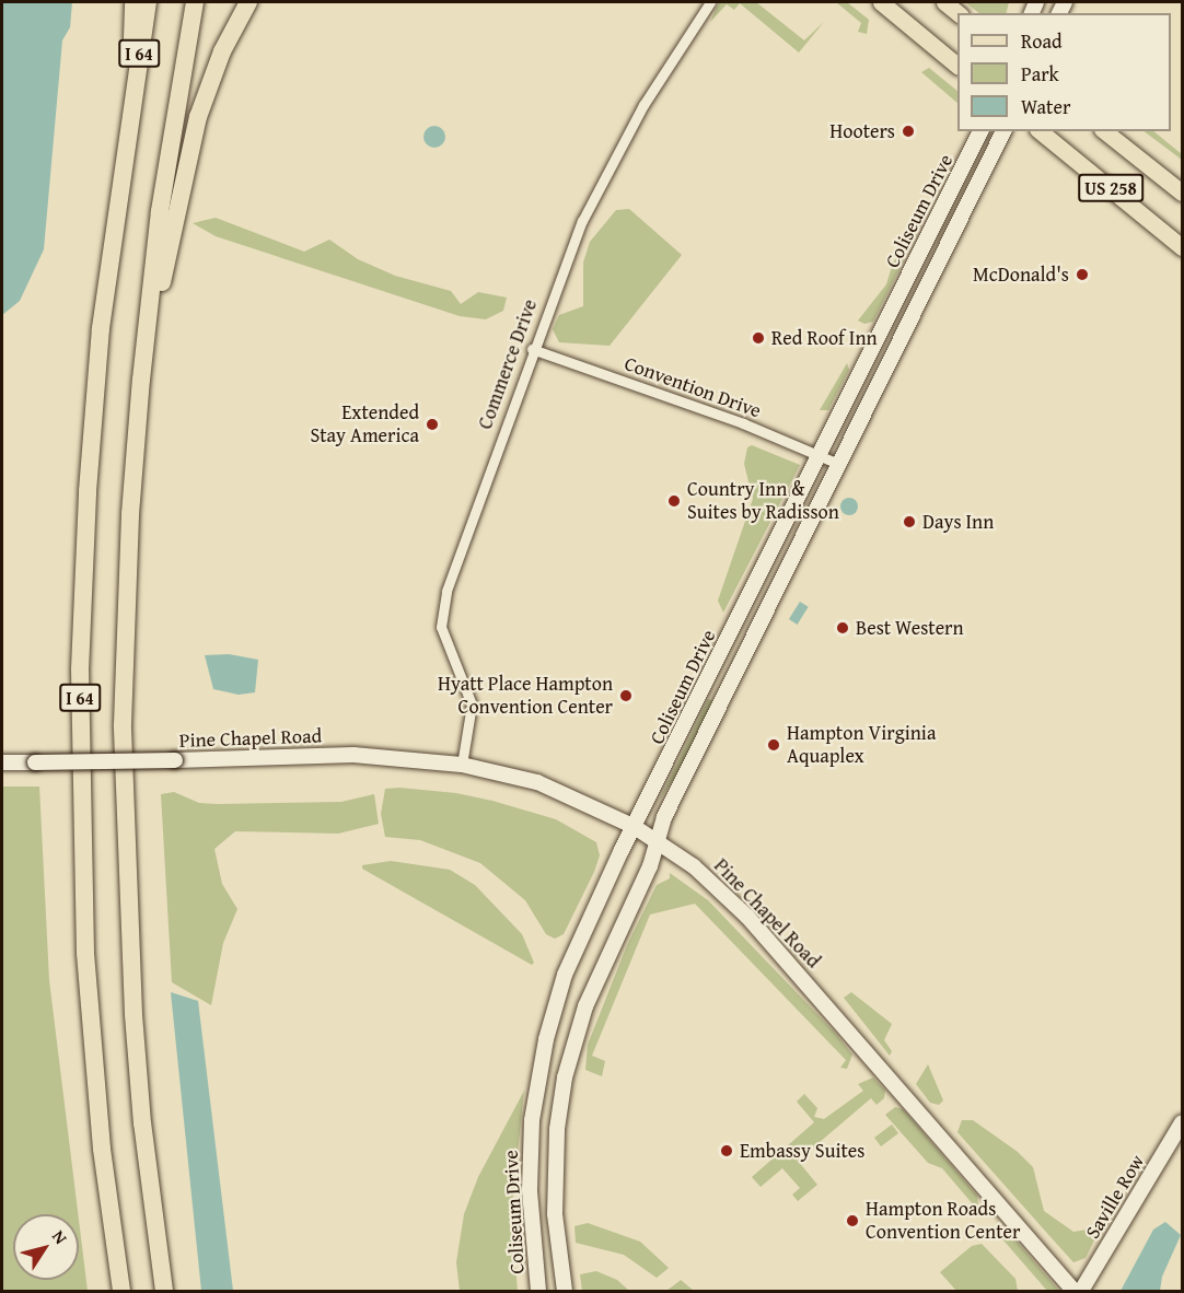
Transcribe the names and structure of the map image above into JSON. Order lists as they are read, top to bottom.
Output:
{
  "streets": {
    "highway": ["I 64"],
    "main road": ["US 258"],
    "street": [
      "Coliseum Drive",
      "Commerce Drive",
      "Convention Drive",
      "Pine Chapel Road",
      "Saville Row"
    ]
  },
  "crossings": [
    ["Coliseum Drive", "Convention Drive"],
    ["Coliseum Drive", "Pine Chapel Road"],
    ["Commerce Drive", "Convention Drive"],
    ["Commerce Drive", "Pine Chapel Road"]
  ],
  "places": [
    "Hooters",
    "McDonald's",
    "Red Roof Inn",
    "Extended Stay America",
    "Country Inn & Suites by Radisson",
    "Days Inn",
    "Best Western",
    "Hyatt Place Hampton Convention Center",
    "Hampton Virginia Aquaplex",
    "Embassy Suites",
    "Hampton Roads Convention Center"
  ],
  "legend": ["Road", "Park", "Water"],
  "north": "top right"
}
